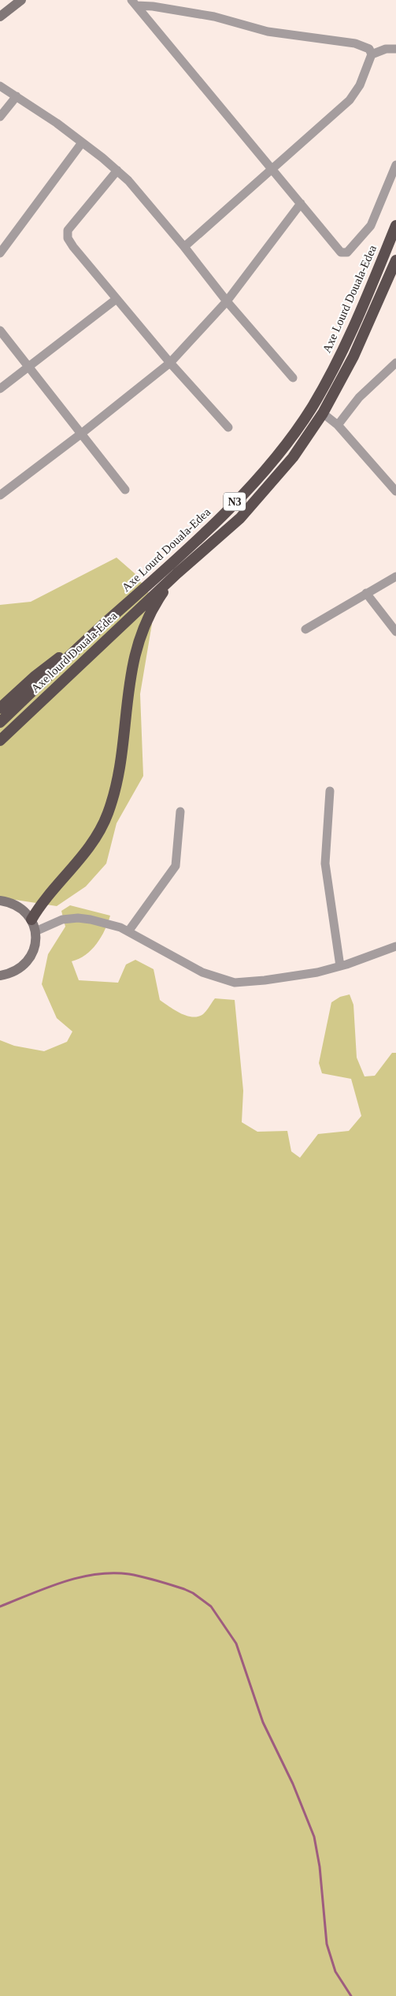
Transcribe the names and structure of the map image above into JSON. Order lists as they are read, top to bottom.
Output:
{
  "streets": {
    "highway": ["Axe Lourd Douala-Edea", "N3", "Axe lourd Douala-Edea"]
  }
}
